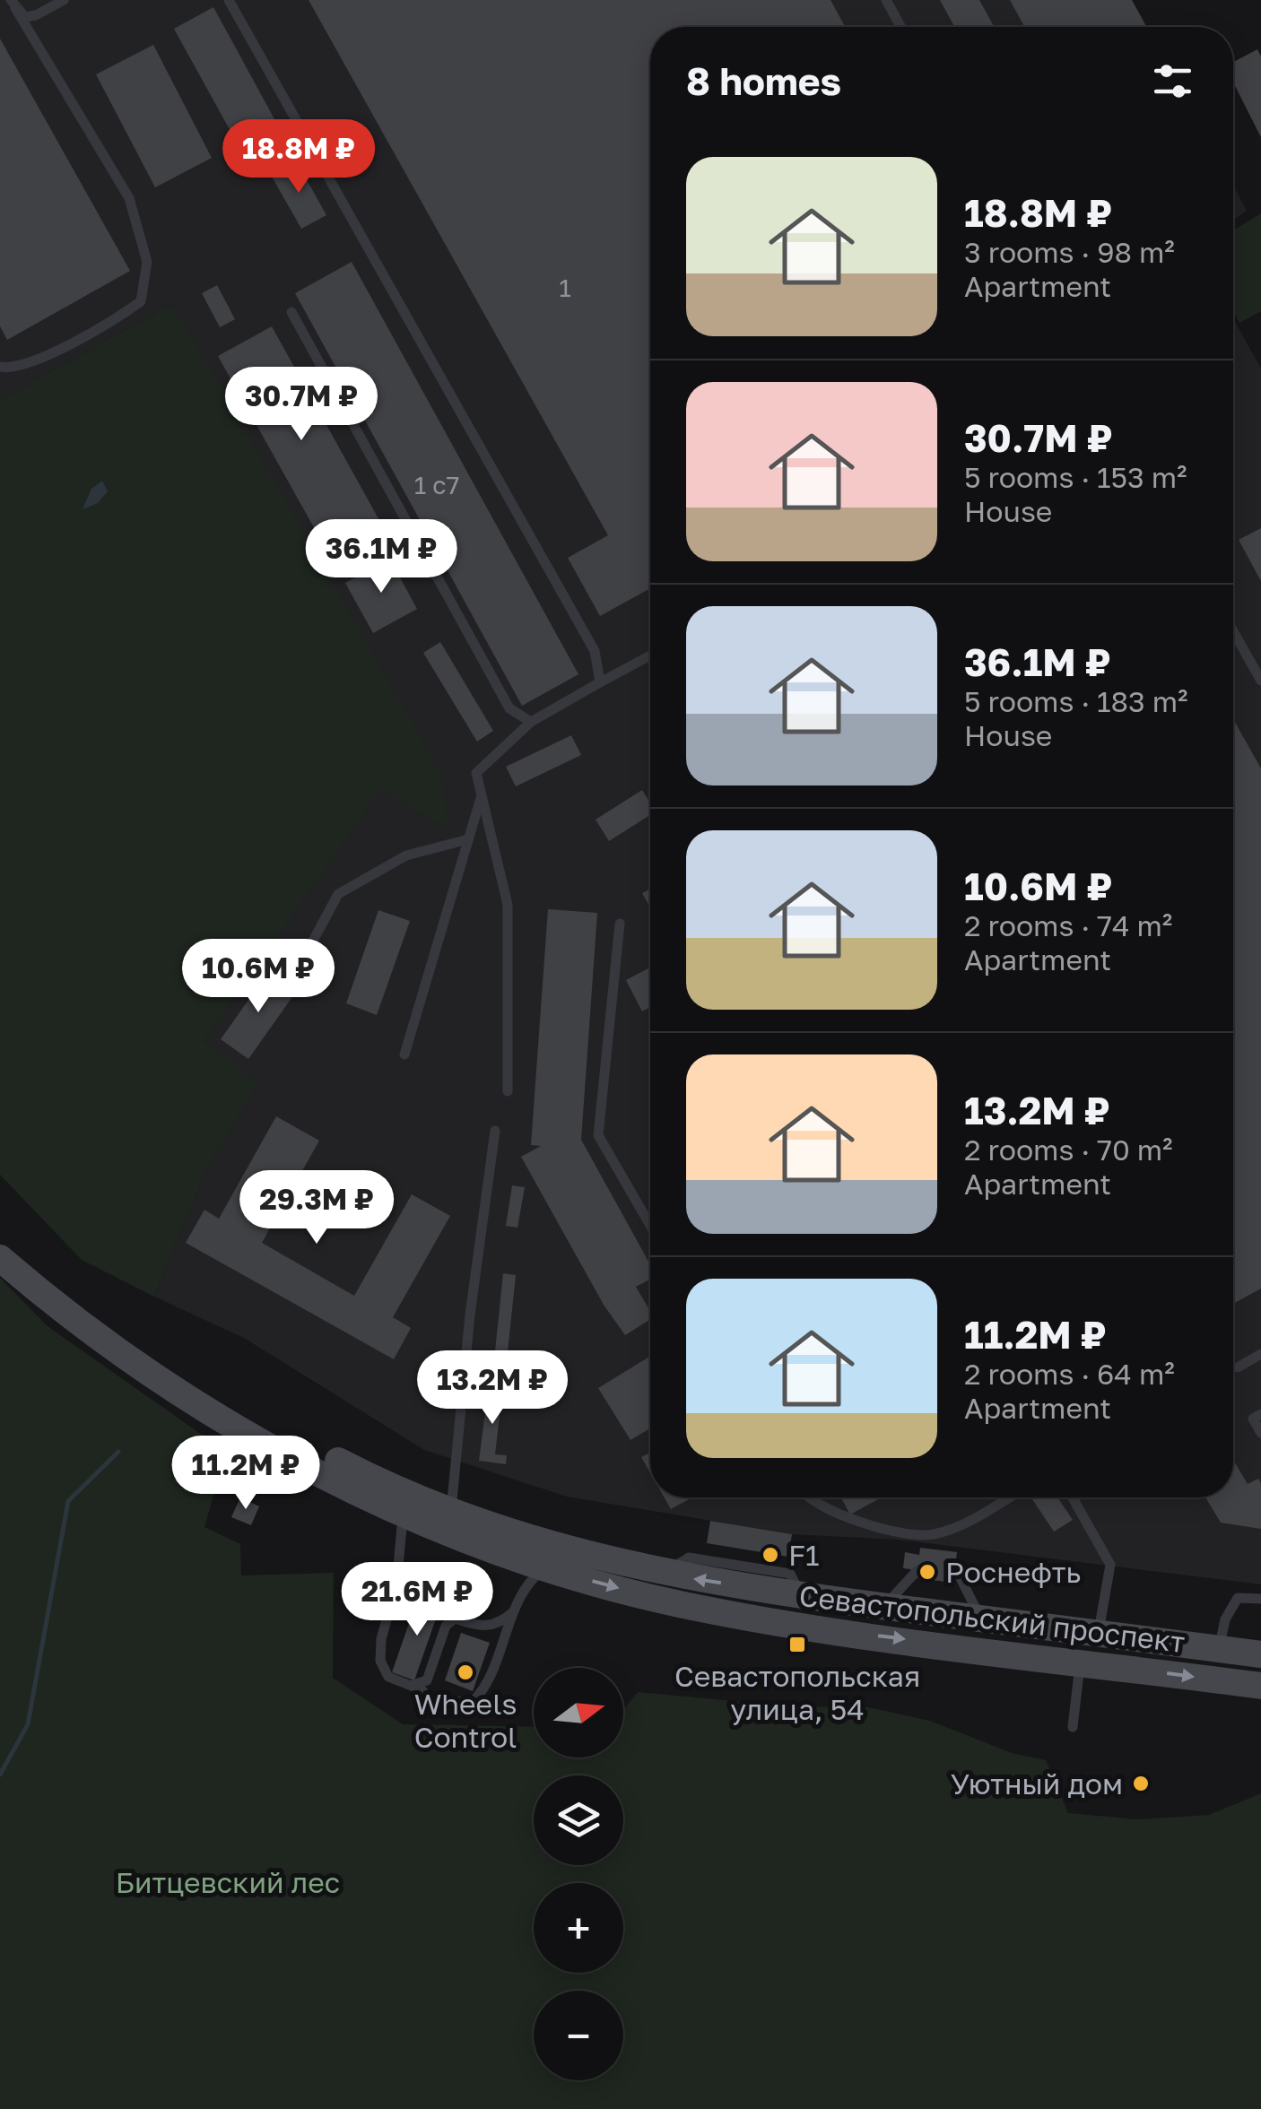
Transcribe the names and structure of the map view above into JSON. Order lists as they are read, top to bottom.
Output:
{
  "streets": {
    "main road": ["Севастопольский проспект"]
  },
  "parks": ["Битцевский лес"],
  "places": {
    "other": [
      "F1",
      "Роснефть",
      "Wheels Control",
      "Уютный дом"
    ],
    "transit": ["Севастопольская улица, 54"]
  },
  "house_numbers": ["1", "1 с7"],
  "north": "right",
  "page": {
    "heading": "8 homes",
    "price": [
      "18.8M ₽",
      "30.7M ₽",
      "36.1M ₽",
      "10.6M ₽",
      "29.3M ₽",
      "13.2M ₽",
      "11.2M ₽",
      "21.6M ₽"
    ],
    "list": [
      {
        "name": "18.8M ₽",
        "note": "3 rooms · 98 m² · Apartment"
      },
      {
        "name": "30.7M ₽",
        "note": "5 rooms · 153 m² · House"
      },
      {
        "name": "36.1M ₽",
        "note": "5 rooms · 183 m² · House"
      },
      {
        "name": "10.6M ₽",
        "note": "2 rooms · 74 m² · Apartment"
      },
      {
        "name": "13.2M ₽",
        "note": "2 rooms · 70 m² · Apartment"
      },
      {
        "name": "11.2M ₽",
        "note": "2 rooms · 64 m² · Apartment"
      }
    ],
    "map_buttons": ["+", "−"]
  }
}
